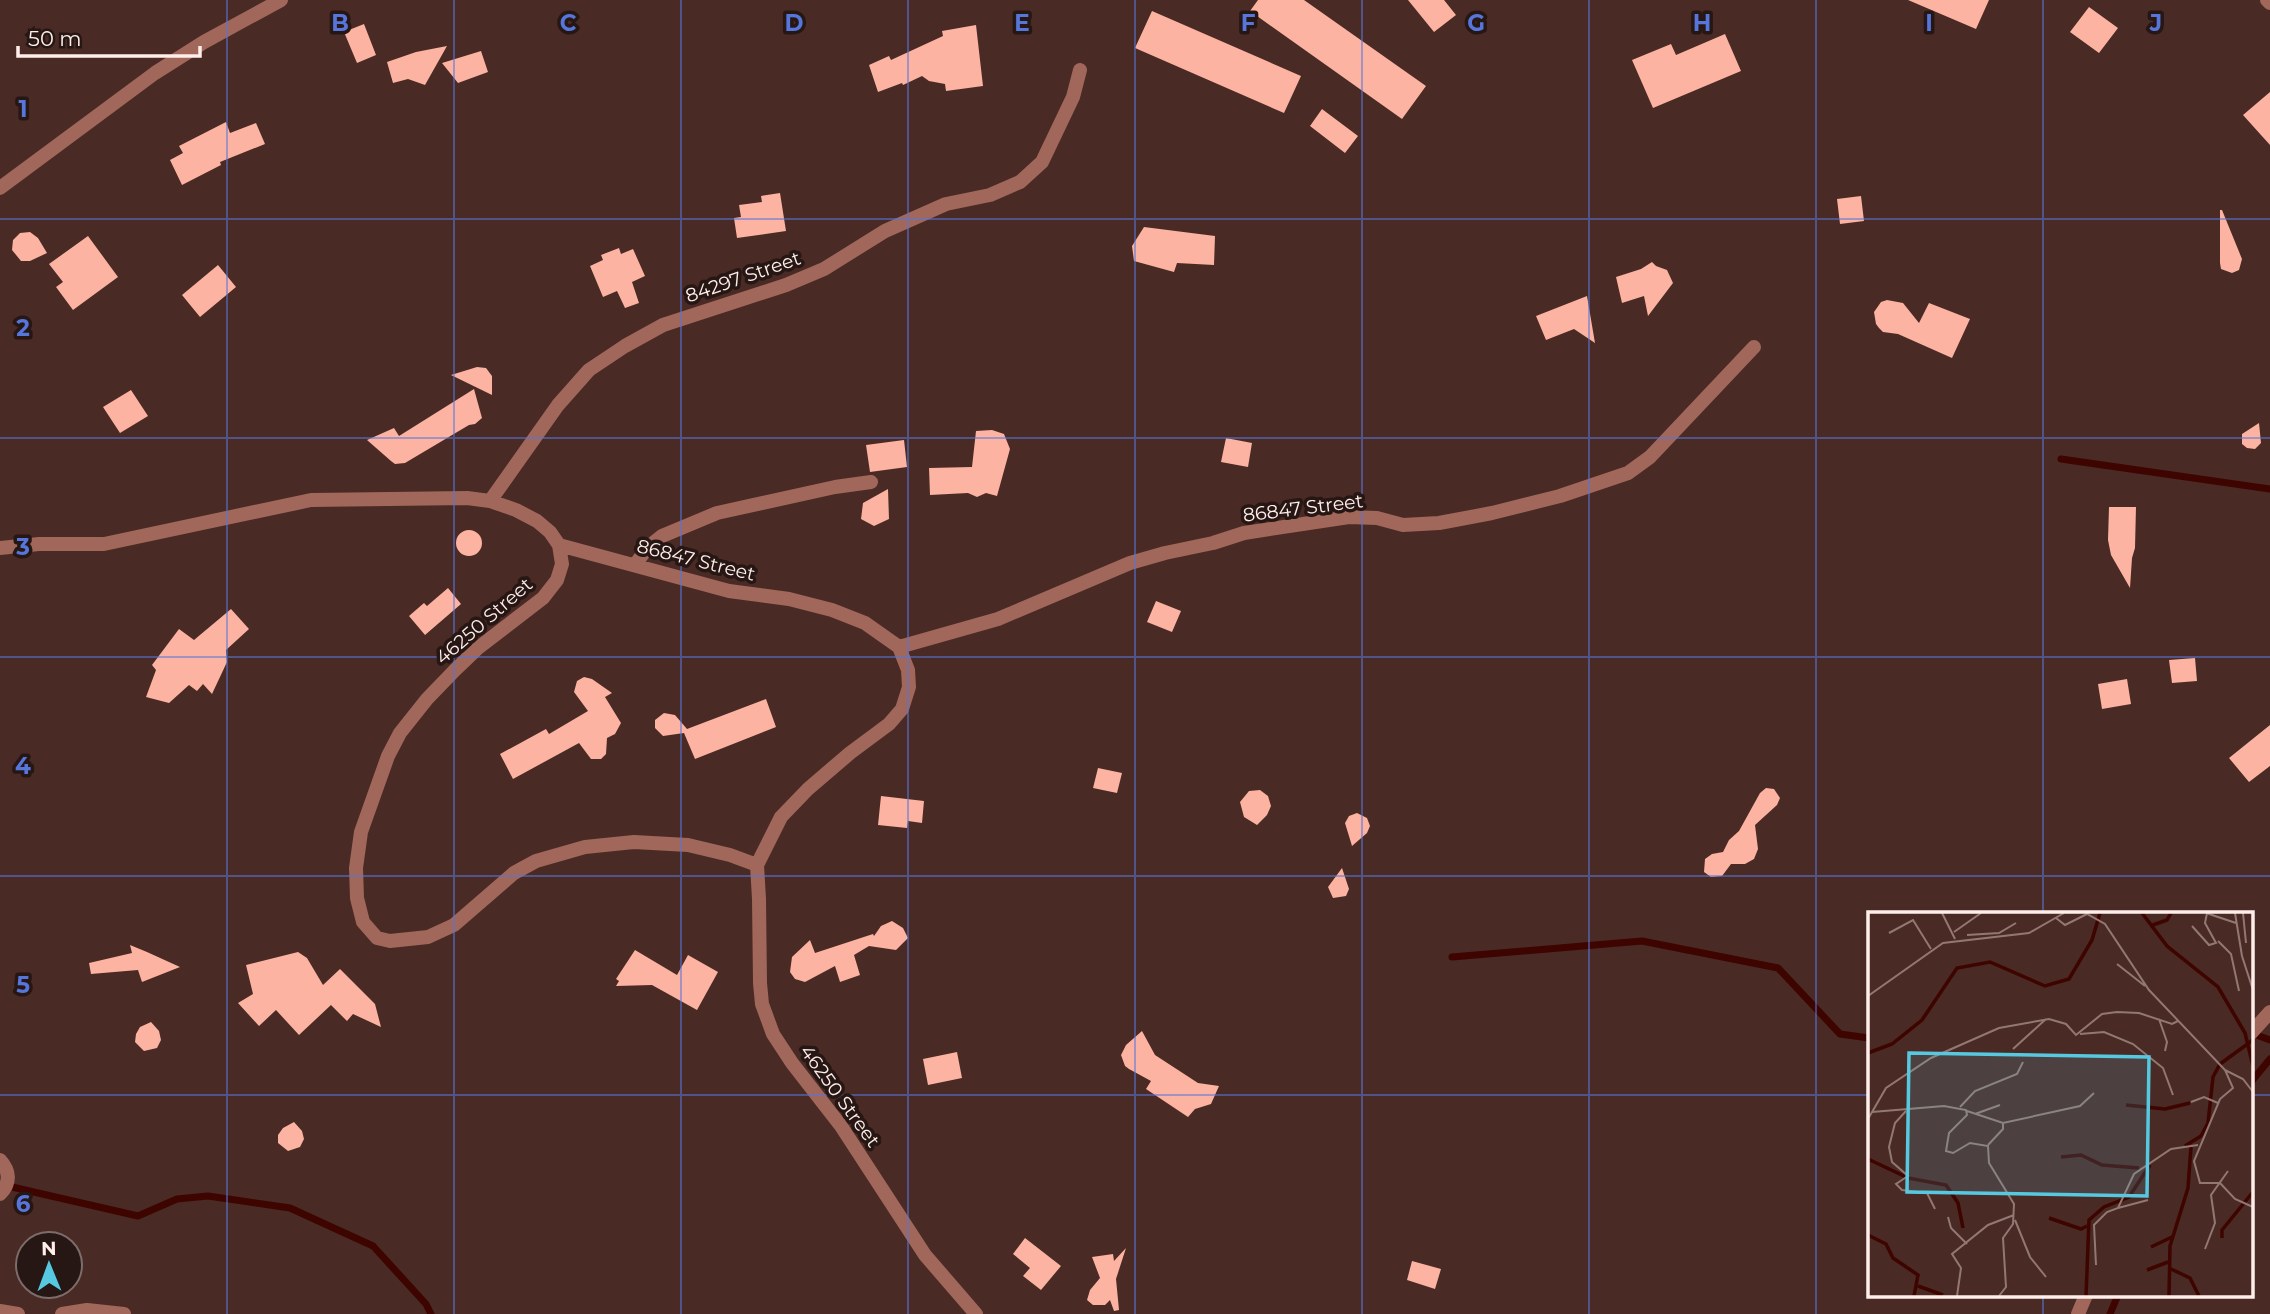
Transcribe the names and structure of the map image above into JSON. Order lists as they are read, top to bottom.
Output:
{
  "streets": {
    "street": ["84297 Street", "86847 Street", "46250 Street"]
  },
  "crossings": [
    ["86847 Street", "46250 Street"]
  ],
  "scale_bar": "50 m",
  "north": "top",
  "grid": {
    "columns": [
      "B",
      "C",
      "D",
      "E",
      "F",
      "G",
      "H",
      "I",
      "J"
    ],
    "rows": [
      "1",
      "2",
      "3",
      "4",
      "5",
      "6"
    ]
  }
}
